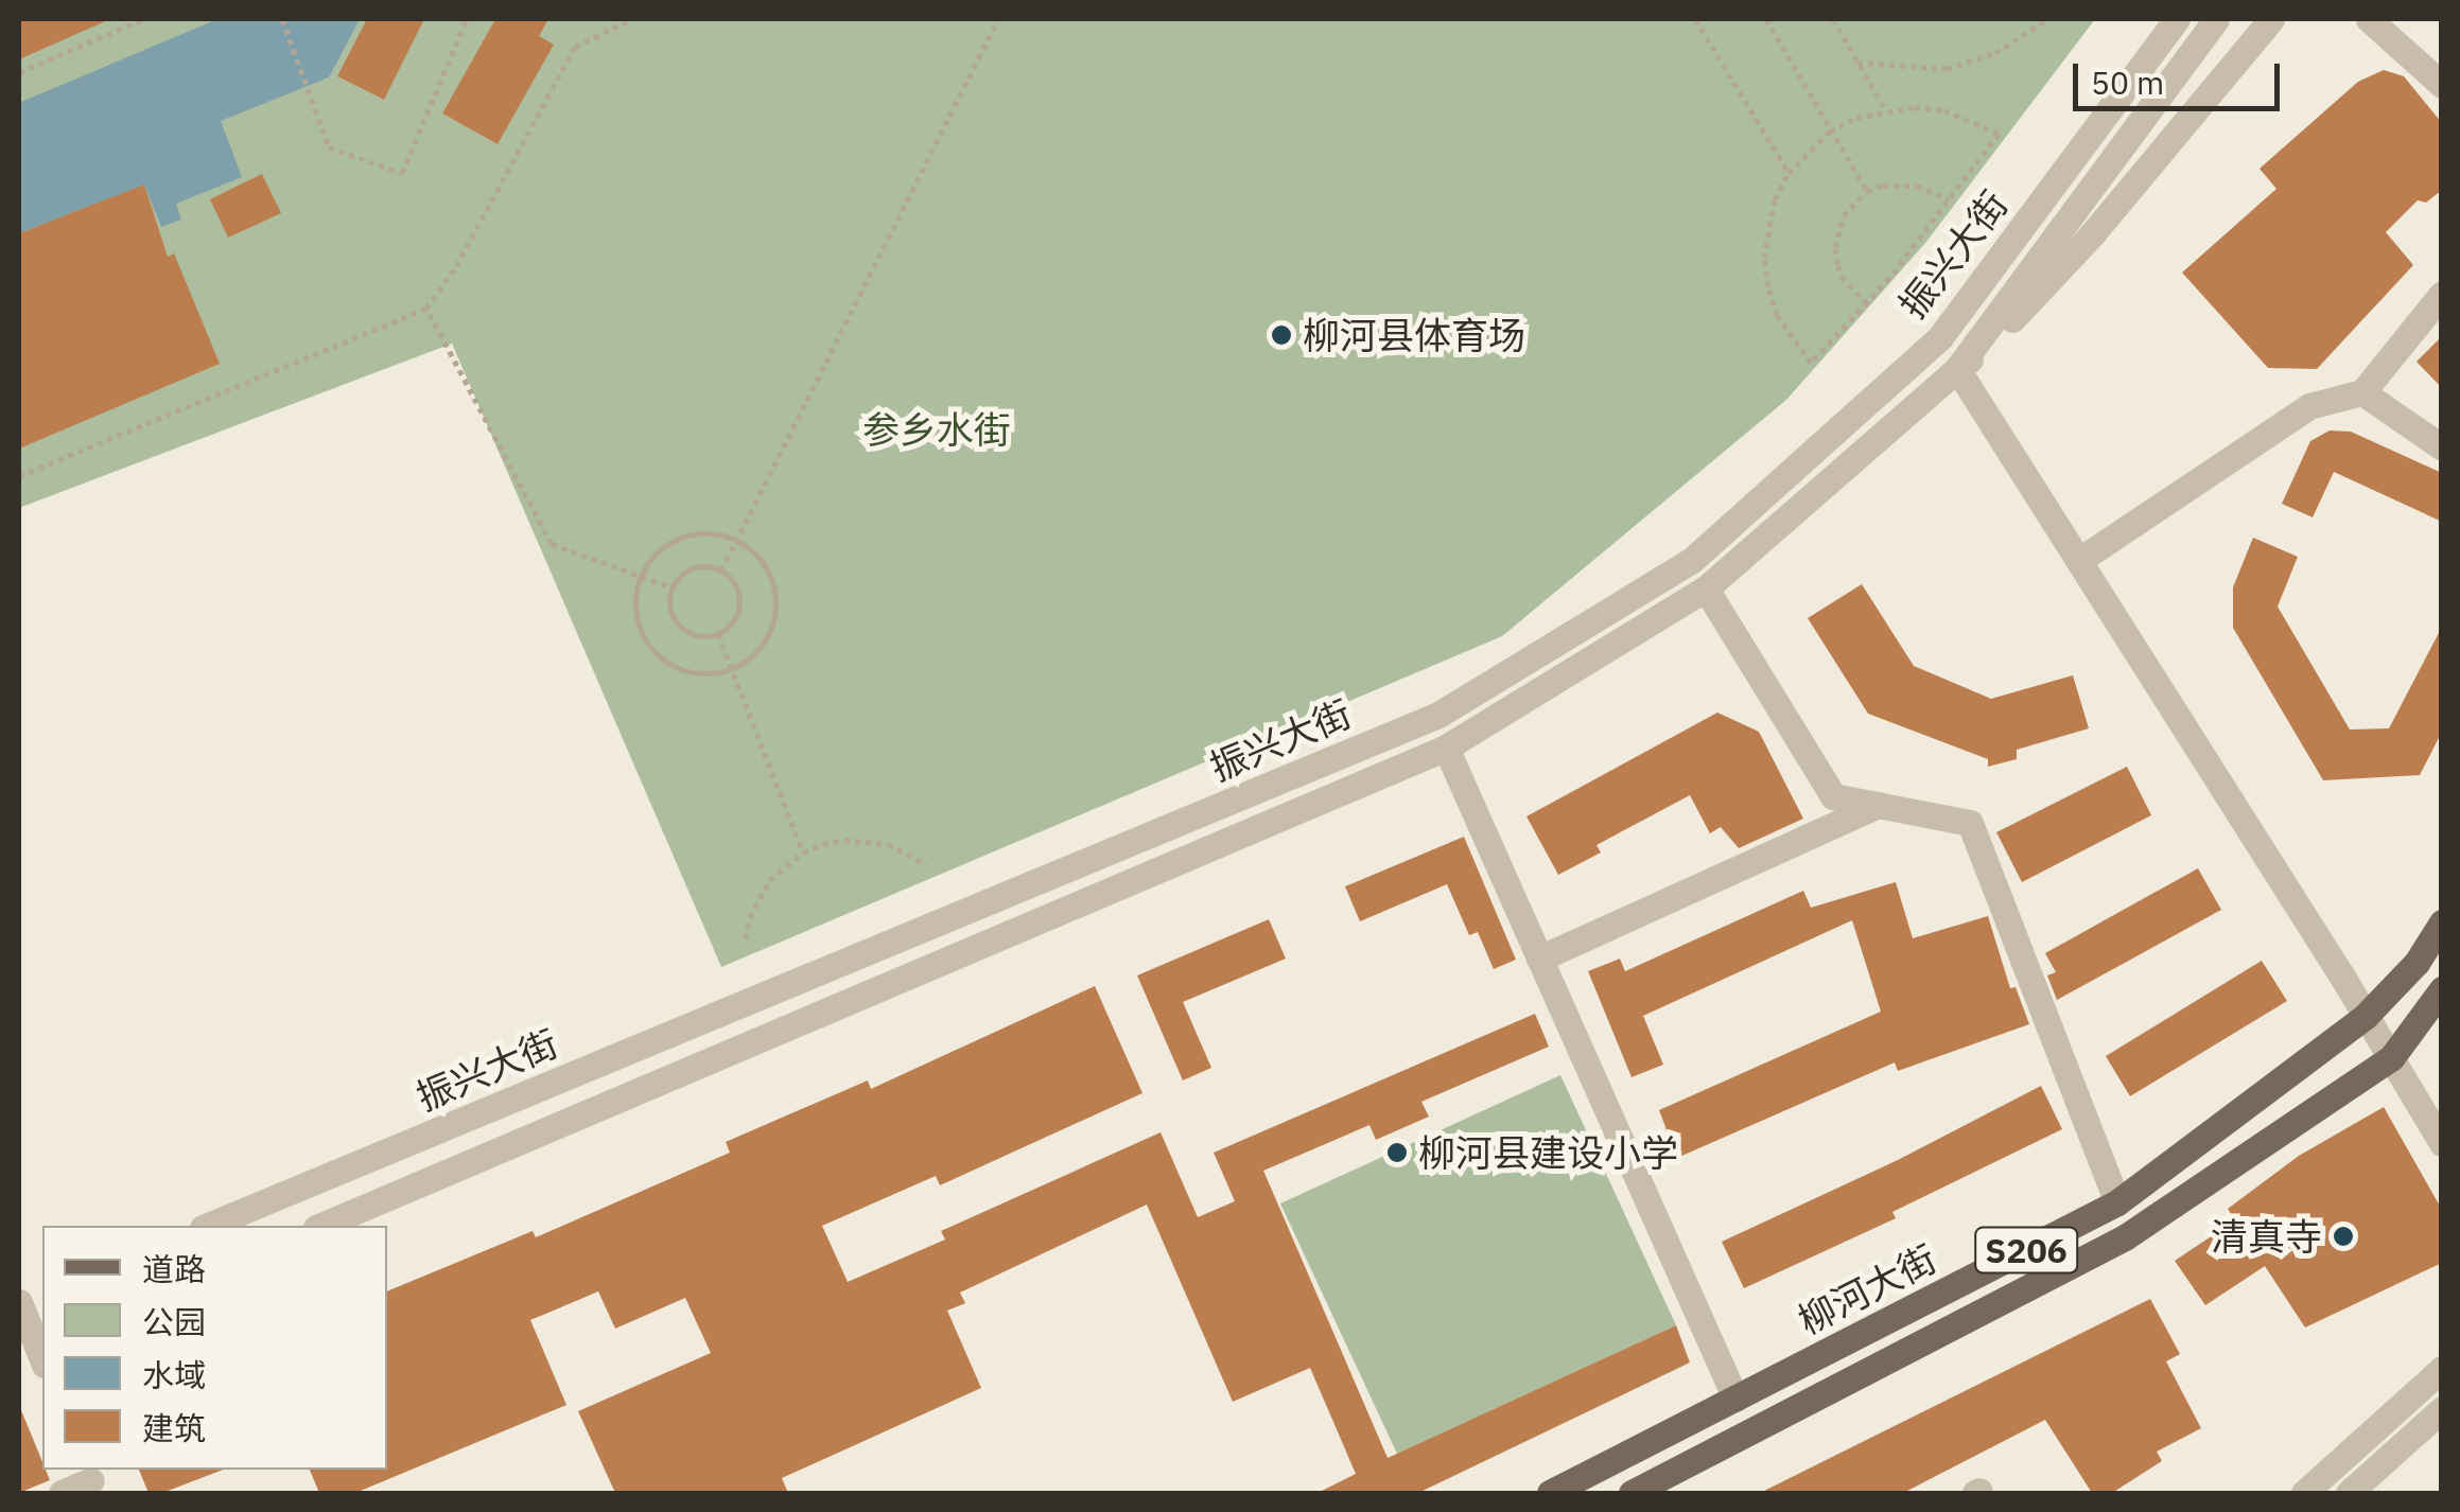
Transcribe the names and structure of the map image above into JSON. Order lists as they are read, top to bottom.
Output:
{
  "streets": {
    "main road": ["S206", "柳河大街"],
    "street": ["振兴大街"]
  },
  "parks": ["参乡水街"],
  "places": ["柳河县体育场", "柳河县建设小学", "清真寺"],
  "legend": [
    "道路",
    "公园",
    "水域",
    "建筑"
  ],
  "scale_bar": "50 m"
}
